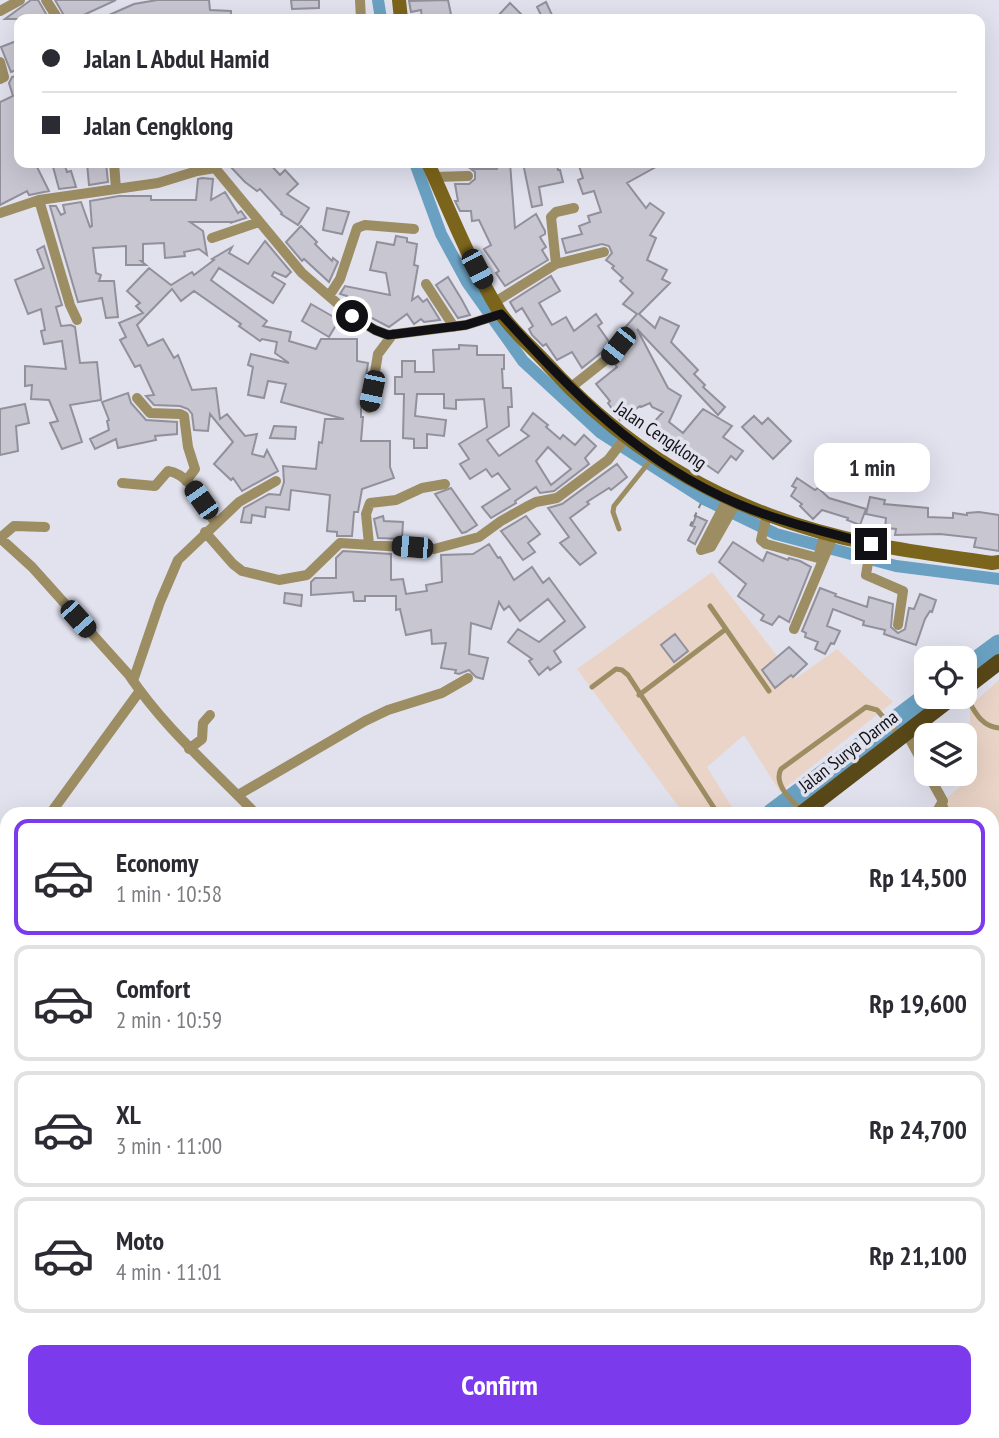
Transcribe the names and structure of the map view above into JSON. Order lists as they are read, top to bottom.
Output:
{
  "streets": {
    "main road": ["Jalan Cengklong", "Jalan Surya Darma"]
  },
  "page": {
    "banner": ["Jalan L Abdul Hamid", "Jalan Cengklong"],
    "bubble": "1 min",
    "list": [
      {
        "name": "Economy",
        "note": "1 min · 10:58",
        "value": "Rp 14,500"
      },
      {
        "name": "Comfort",
        "note": "2 min · 10:59",
        "value": "Rp 19,600"
      },
      {
        "name": "XL",
        "note": "3 min · 11:00",
        "value": "Rp 24,700"
      },
      {
        "name": "Moto",
        "note": "4 min · 11:01",
        "value": "Rp 21,100"
      }
    ],
    "buttons": "Confirm"
  }
}
